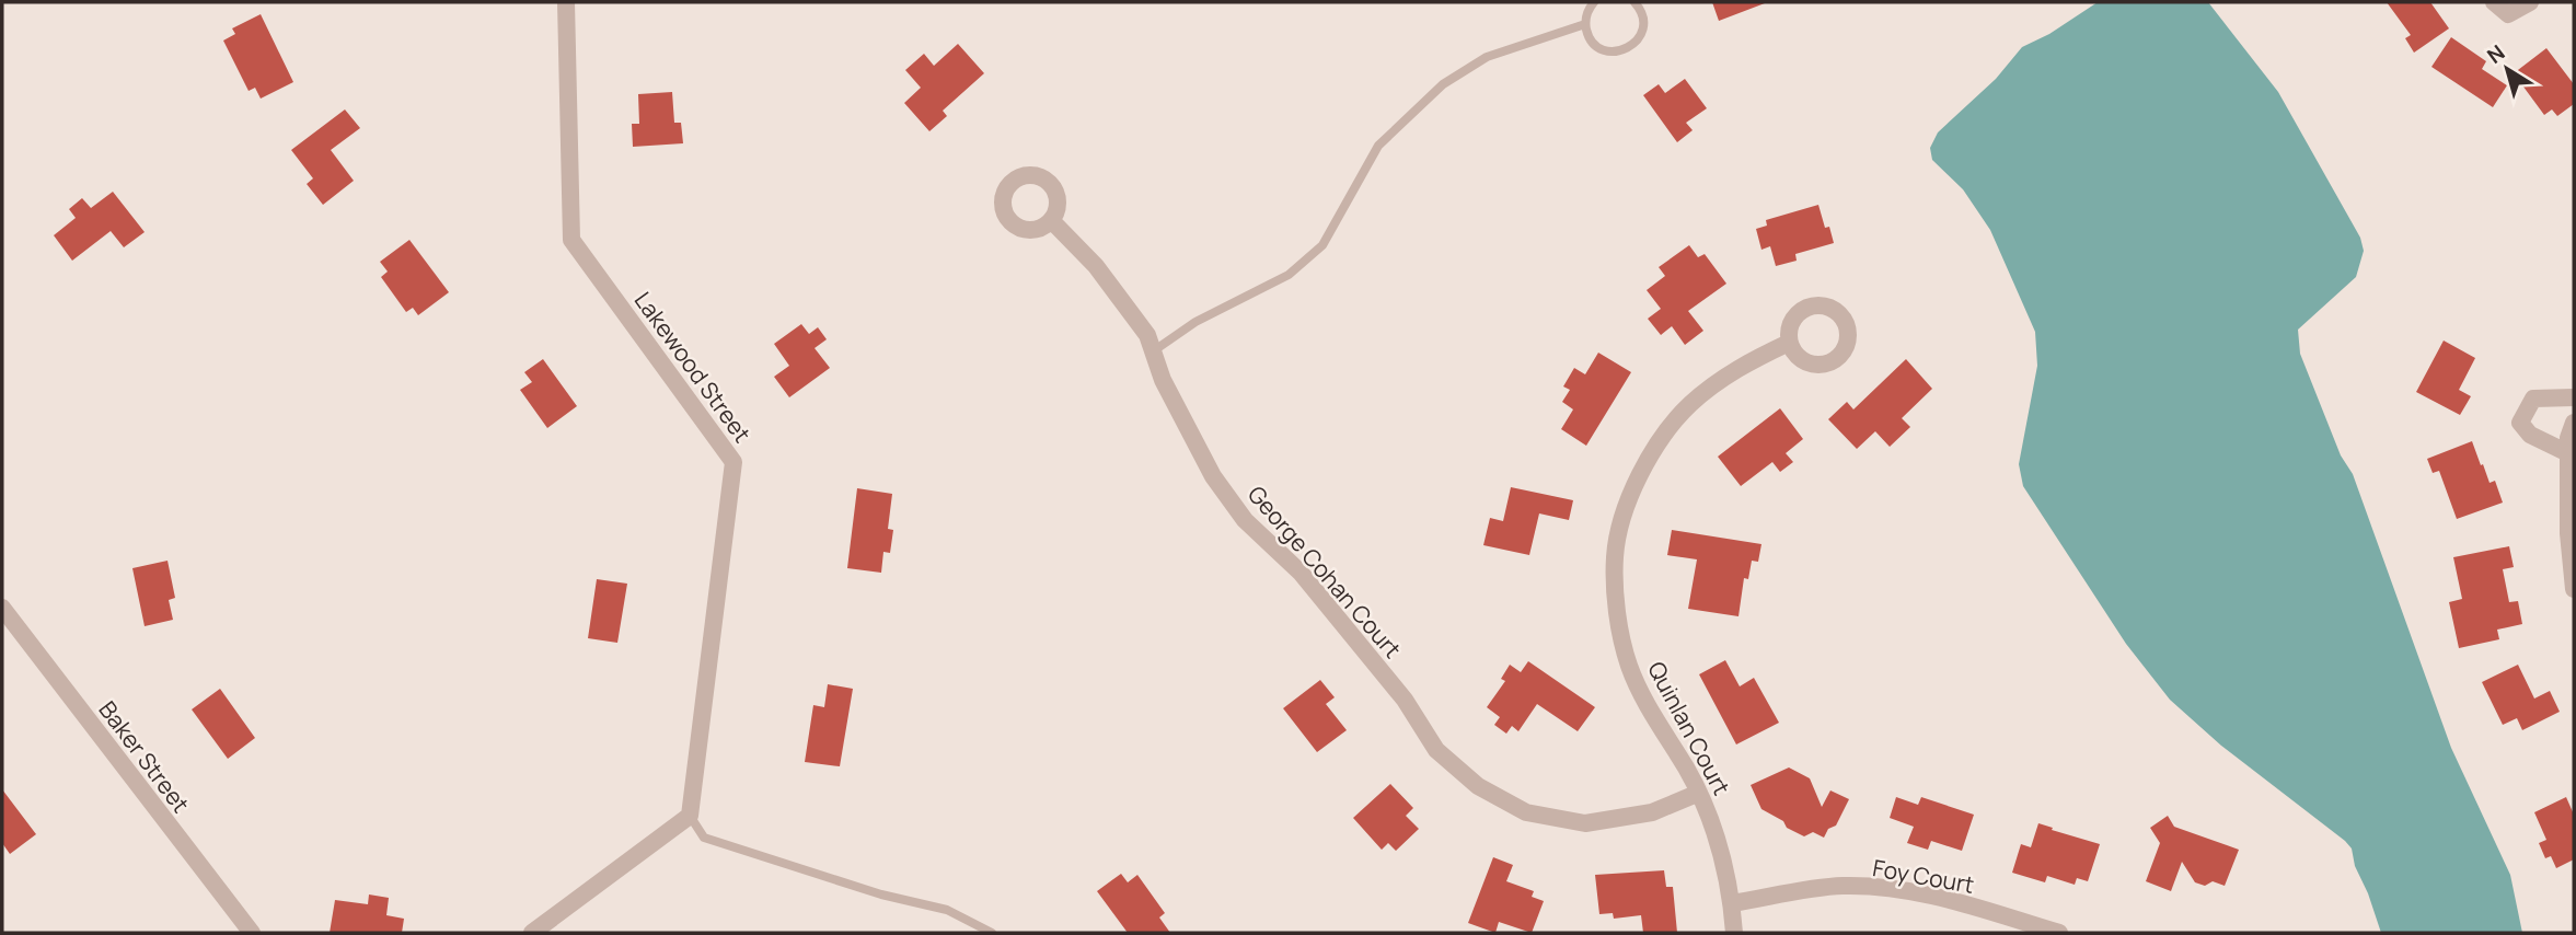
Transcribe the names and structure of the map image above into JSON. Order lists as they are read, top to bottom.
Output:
{
  "streets": {
    "street": [
      "Lakewood Street",
      "George Cohan Court",
      "Quinlan Court",
      "Baker Street",
      "Foy Court"
    ]
  },
  "crossings": [
    ["George Cohan Court", "Quinlan Court"],
    ["Quinlan Court", "Foy Court"]
  ],
  "north": "top left"
}
